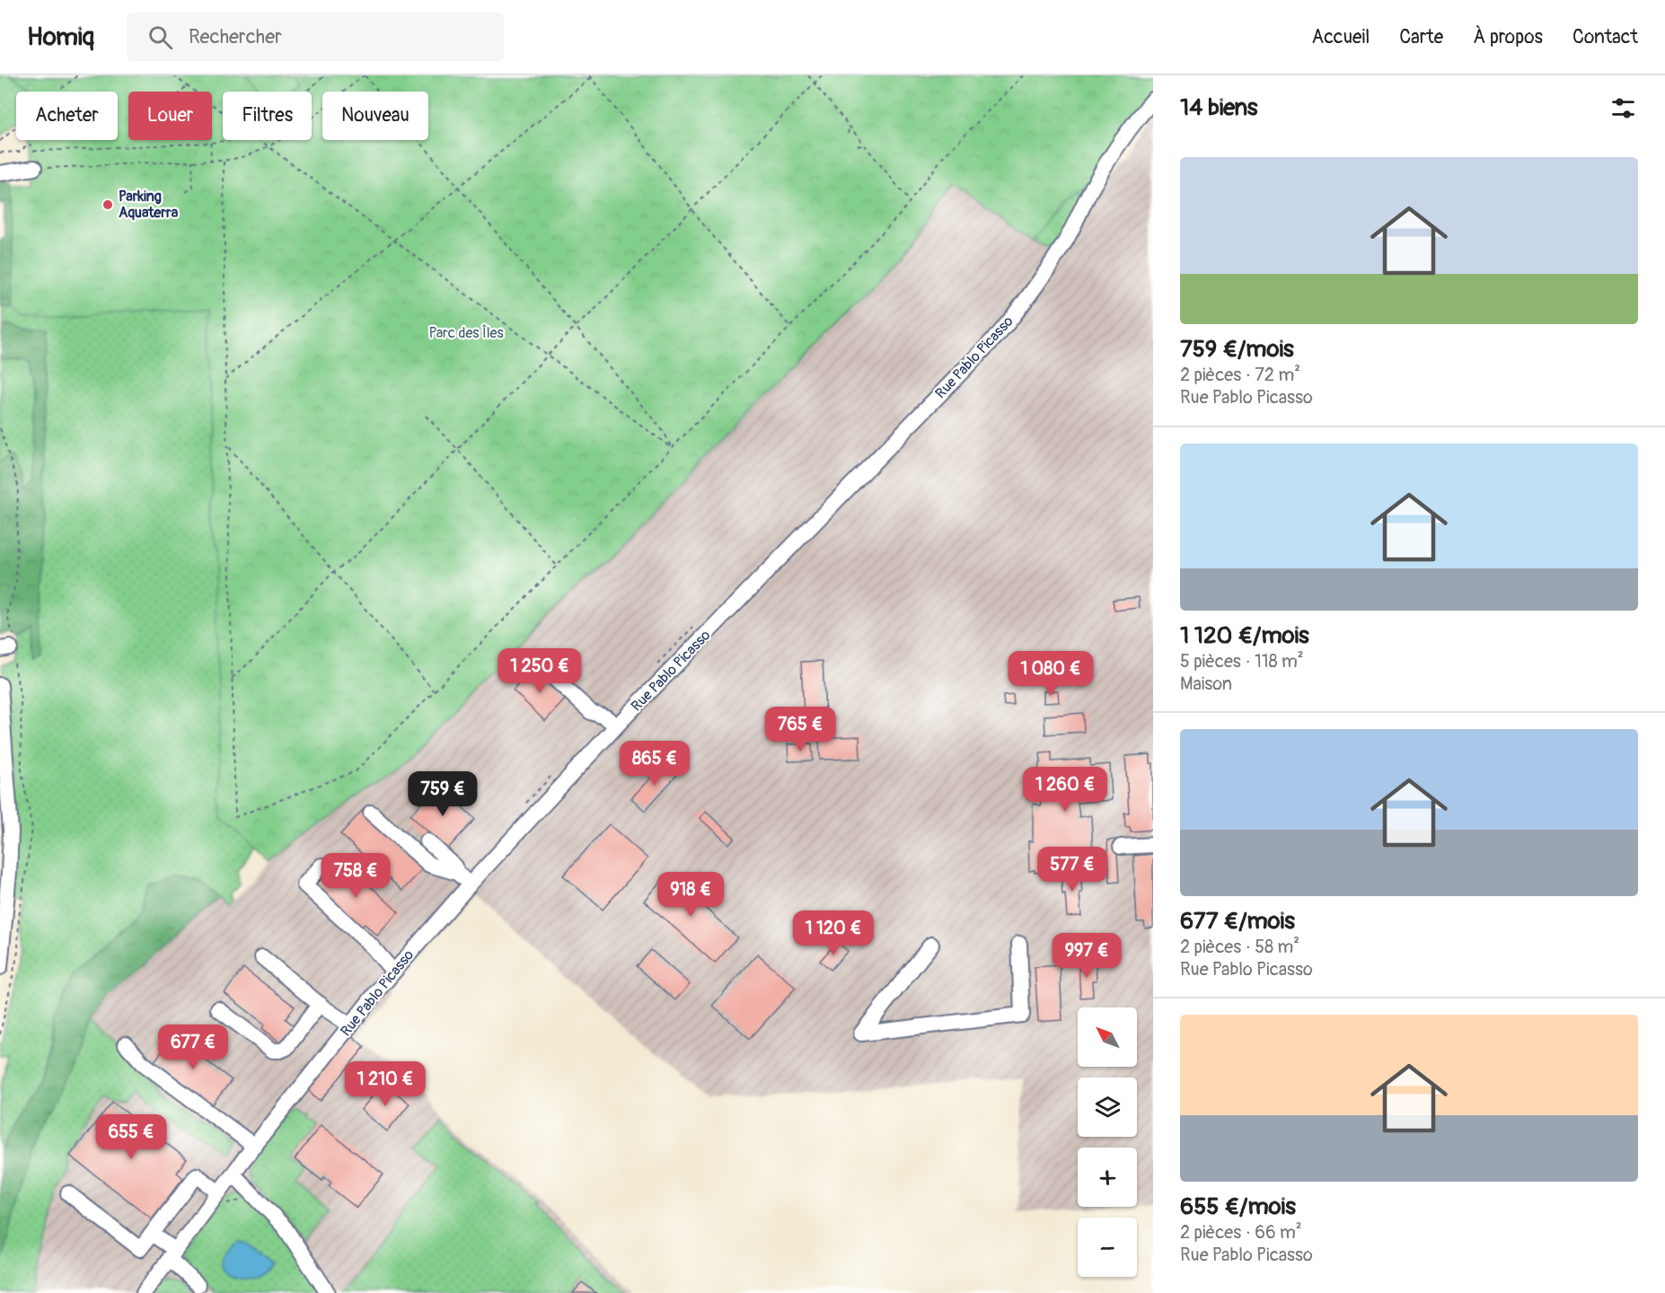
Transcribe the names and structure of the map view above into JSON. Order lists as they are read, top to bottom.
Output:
{
  "streets": {
    "street": ["Rue Pablo Picasso"]
  },
  "parks": ["Parc des Îles"],
  "places": ["Parking Aquaterra"],
  "north": "top left",
  "page": {
    "header": "Homiq",
    "search": "Rechercher",
    "nav": [
      "Accueil",
      "Carte",
      "À propos",
      "Contact"
    ],
    "heading": "14 biens",
    "chip": [
      "Acheter",
      "Louer",
      "Filtres",
      "Nouveau"
    ],
    "list": [
      {
        "name": "759 €/mois",
        "note": "2 pièces · 72 m² · Rue Pablo Picasso"
      },
      {
        "name": "1 120 €/mois",
        "note": "5 pièces · 118 m² · Maison"
      },
      {
        "name": "677 €/mois",
        "note": "2 pièces · 58 m² · Rue Pablo Picasso"
      },
      {
        "name": "655 €/mois",
        "note": "2 pièces · 66 m² · Rue Pablo Picasso"
      }
    ],
    "price": [
      "1 250 €",
      "1 080 €",
      "765 €",
      "865 €",
      "1 260 €",
      "759 €",
      "577 €",
      "758 €",
      "918 €",
      "1 120 €",
      "997 €",
      "677 €",
      "1 210 €",
      "655 €"
    ],
    "map_buttons": ["+", "−"]
  }
}
